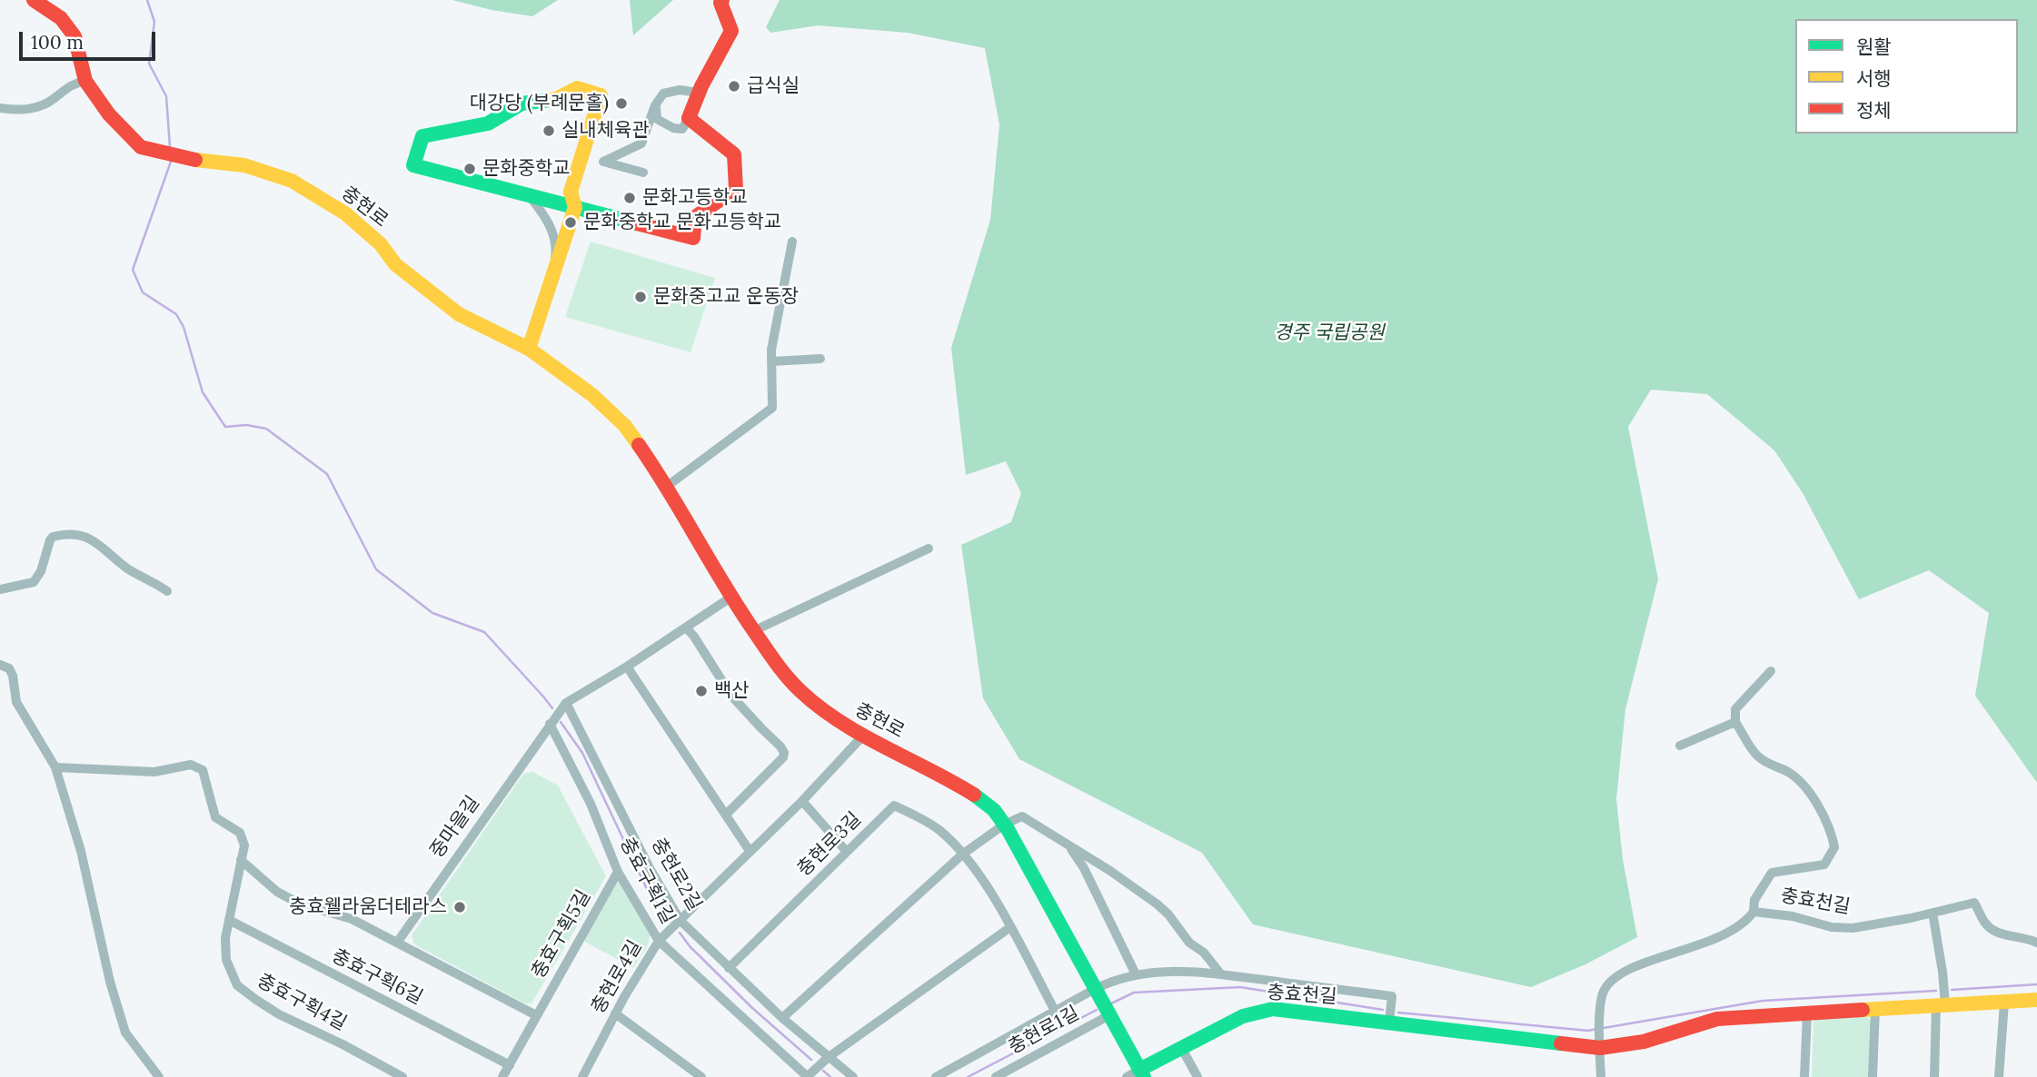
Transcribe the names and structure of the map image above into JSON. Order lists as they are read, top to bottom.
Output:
{
  "streets": {
    "street": [
      "충현로",
      "중마을길",
      "충현로3길",
      "충현로2길",
      "충효구획1길",
      "충효천길",
      "충효구획5길",
      "충효구획6길",
      "충현로4길",
      "충효구획4길",
      "충현로1길"
    ]
  },
  "crossings": [
    ["충현로", "중마을길"],
    ["충현로", "충효천길"],
    ["충현로", "충현로4길"],
    ["충현로", "충현로1길"],
    ["중마을길", "충현로2길"],
    ["중마을길", "충효구획1길"],
    ["충현로3길", "충현로2길"],
    ["충현로2길", "충현로4길"],
    ["충효구획1길", "충효구획5길"],
    ["충효구획1길", "충현로4길"],
    ["충효구획5길", "충효구획6길"],
    ["충효구획6길", "충효구획4길"]
  ],
  "parks": ["경주 국립공원"],
  "places": [
    "급식실",
    "대강당 (부례문홀)",
    "실내체육관",
    "문화중학교",
    "문화고등학교",
    "문화중학교 문화고등학교",
    "문화중고교 운동장",
    "백산",
    "충효웰라움더테라스"
  ],
  "legend": ["원활", "서행", "정체"],
  "scale_bar": "100 m"
}
